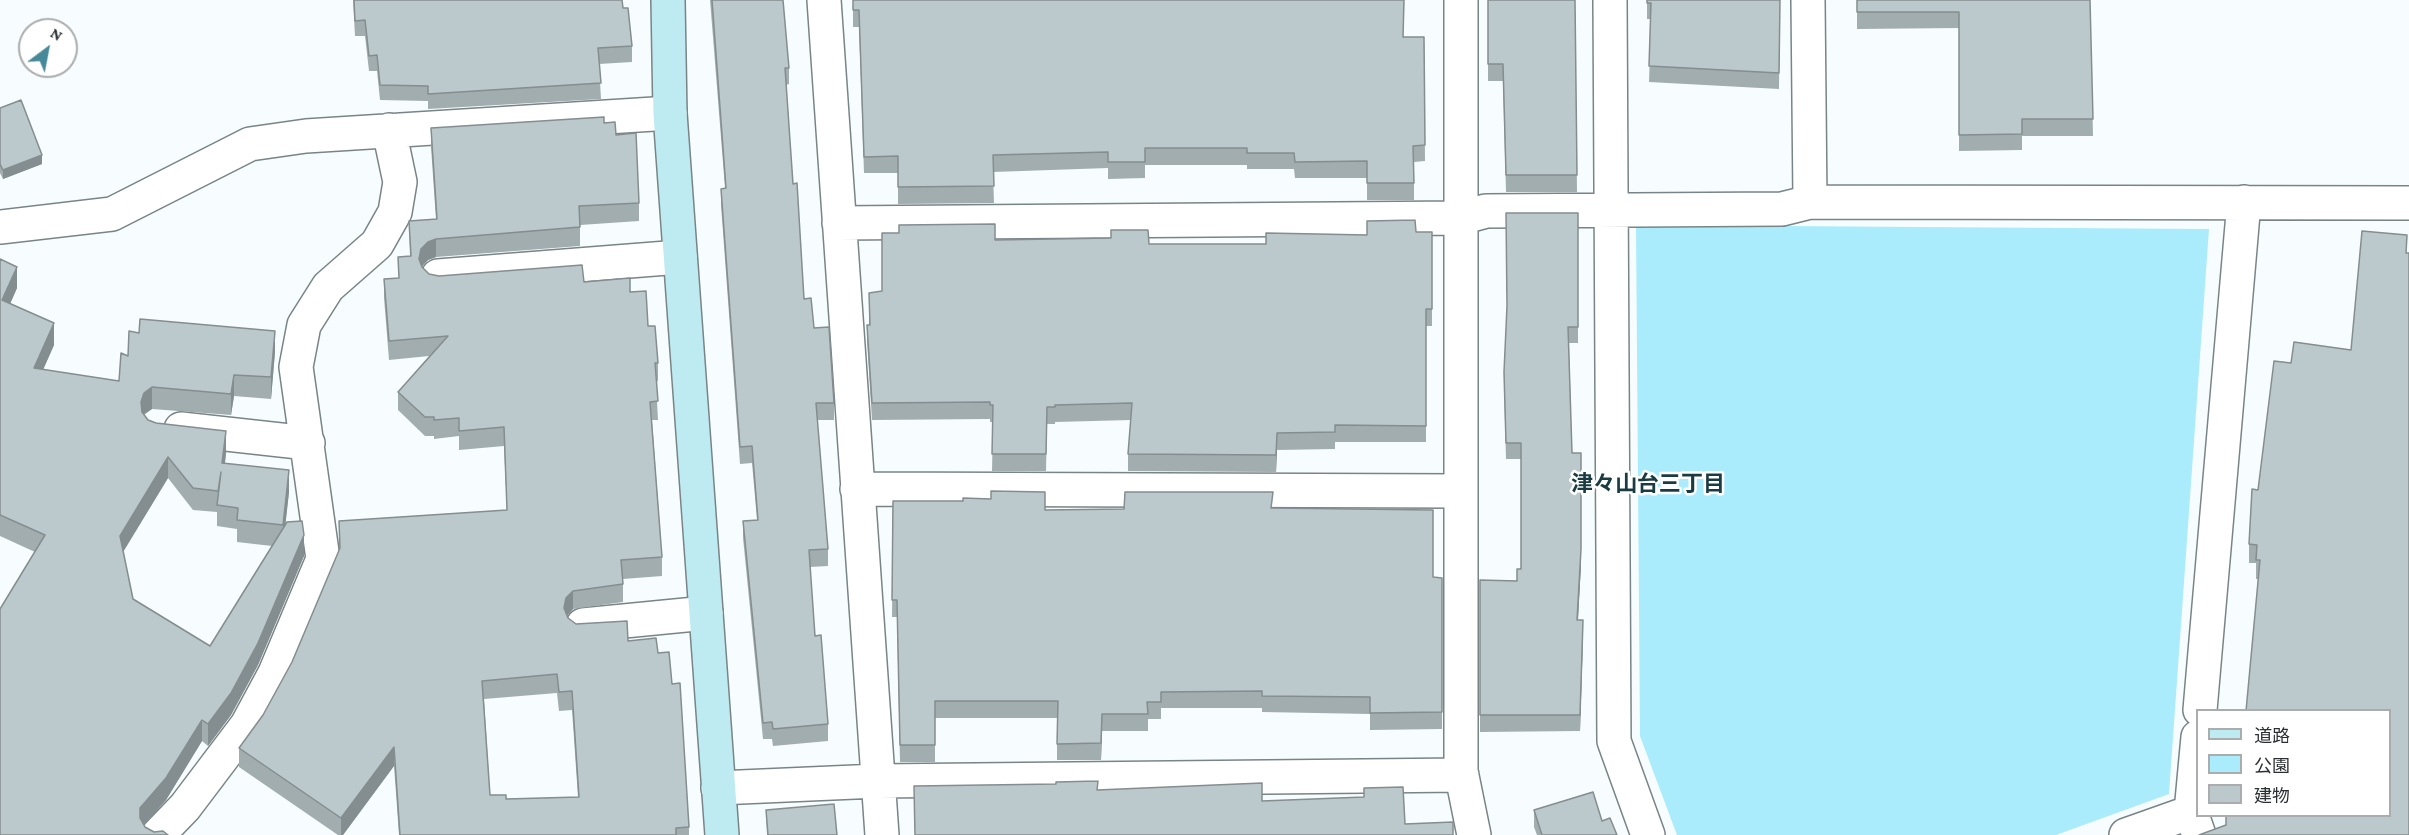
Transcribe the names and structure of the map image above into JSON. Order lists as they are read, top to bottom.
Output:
{
  "districts": ["津々山台三丁目"],
  "legend": ["道路", "公園", "建物"],
  "north": "top right"
}
